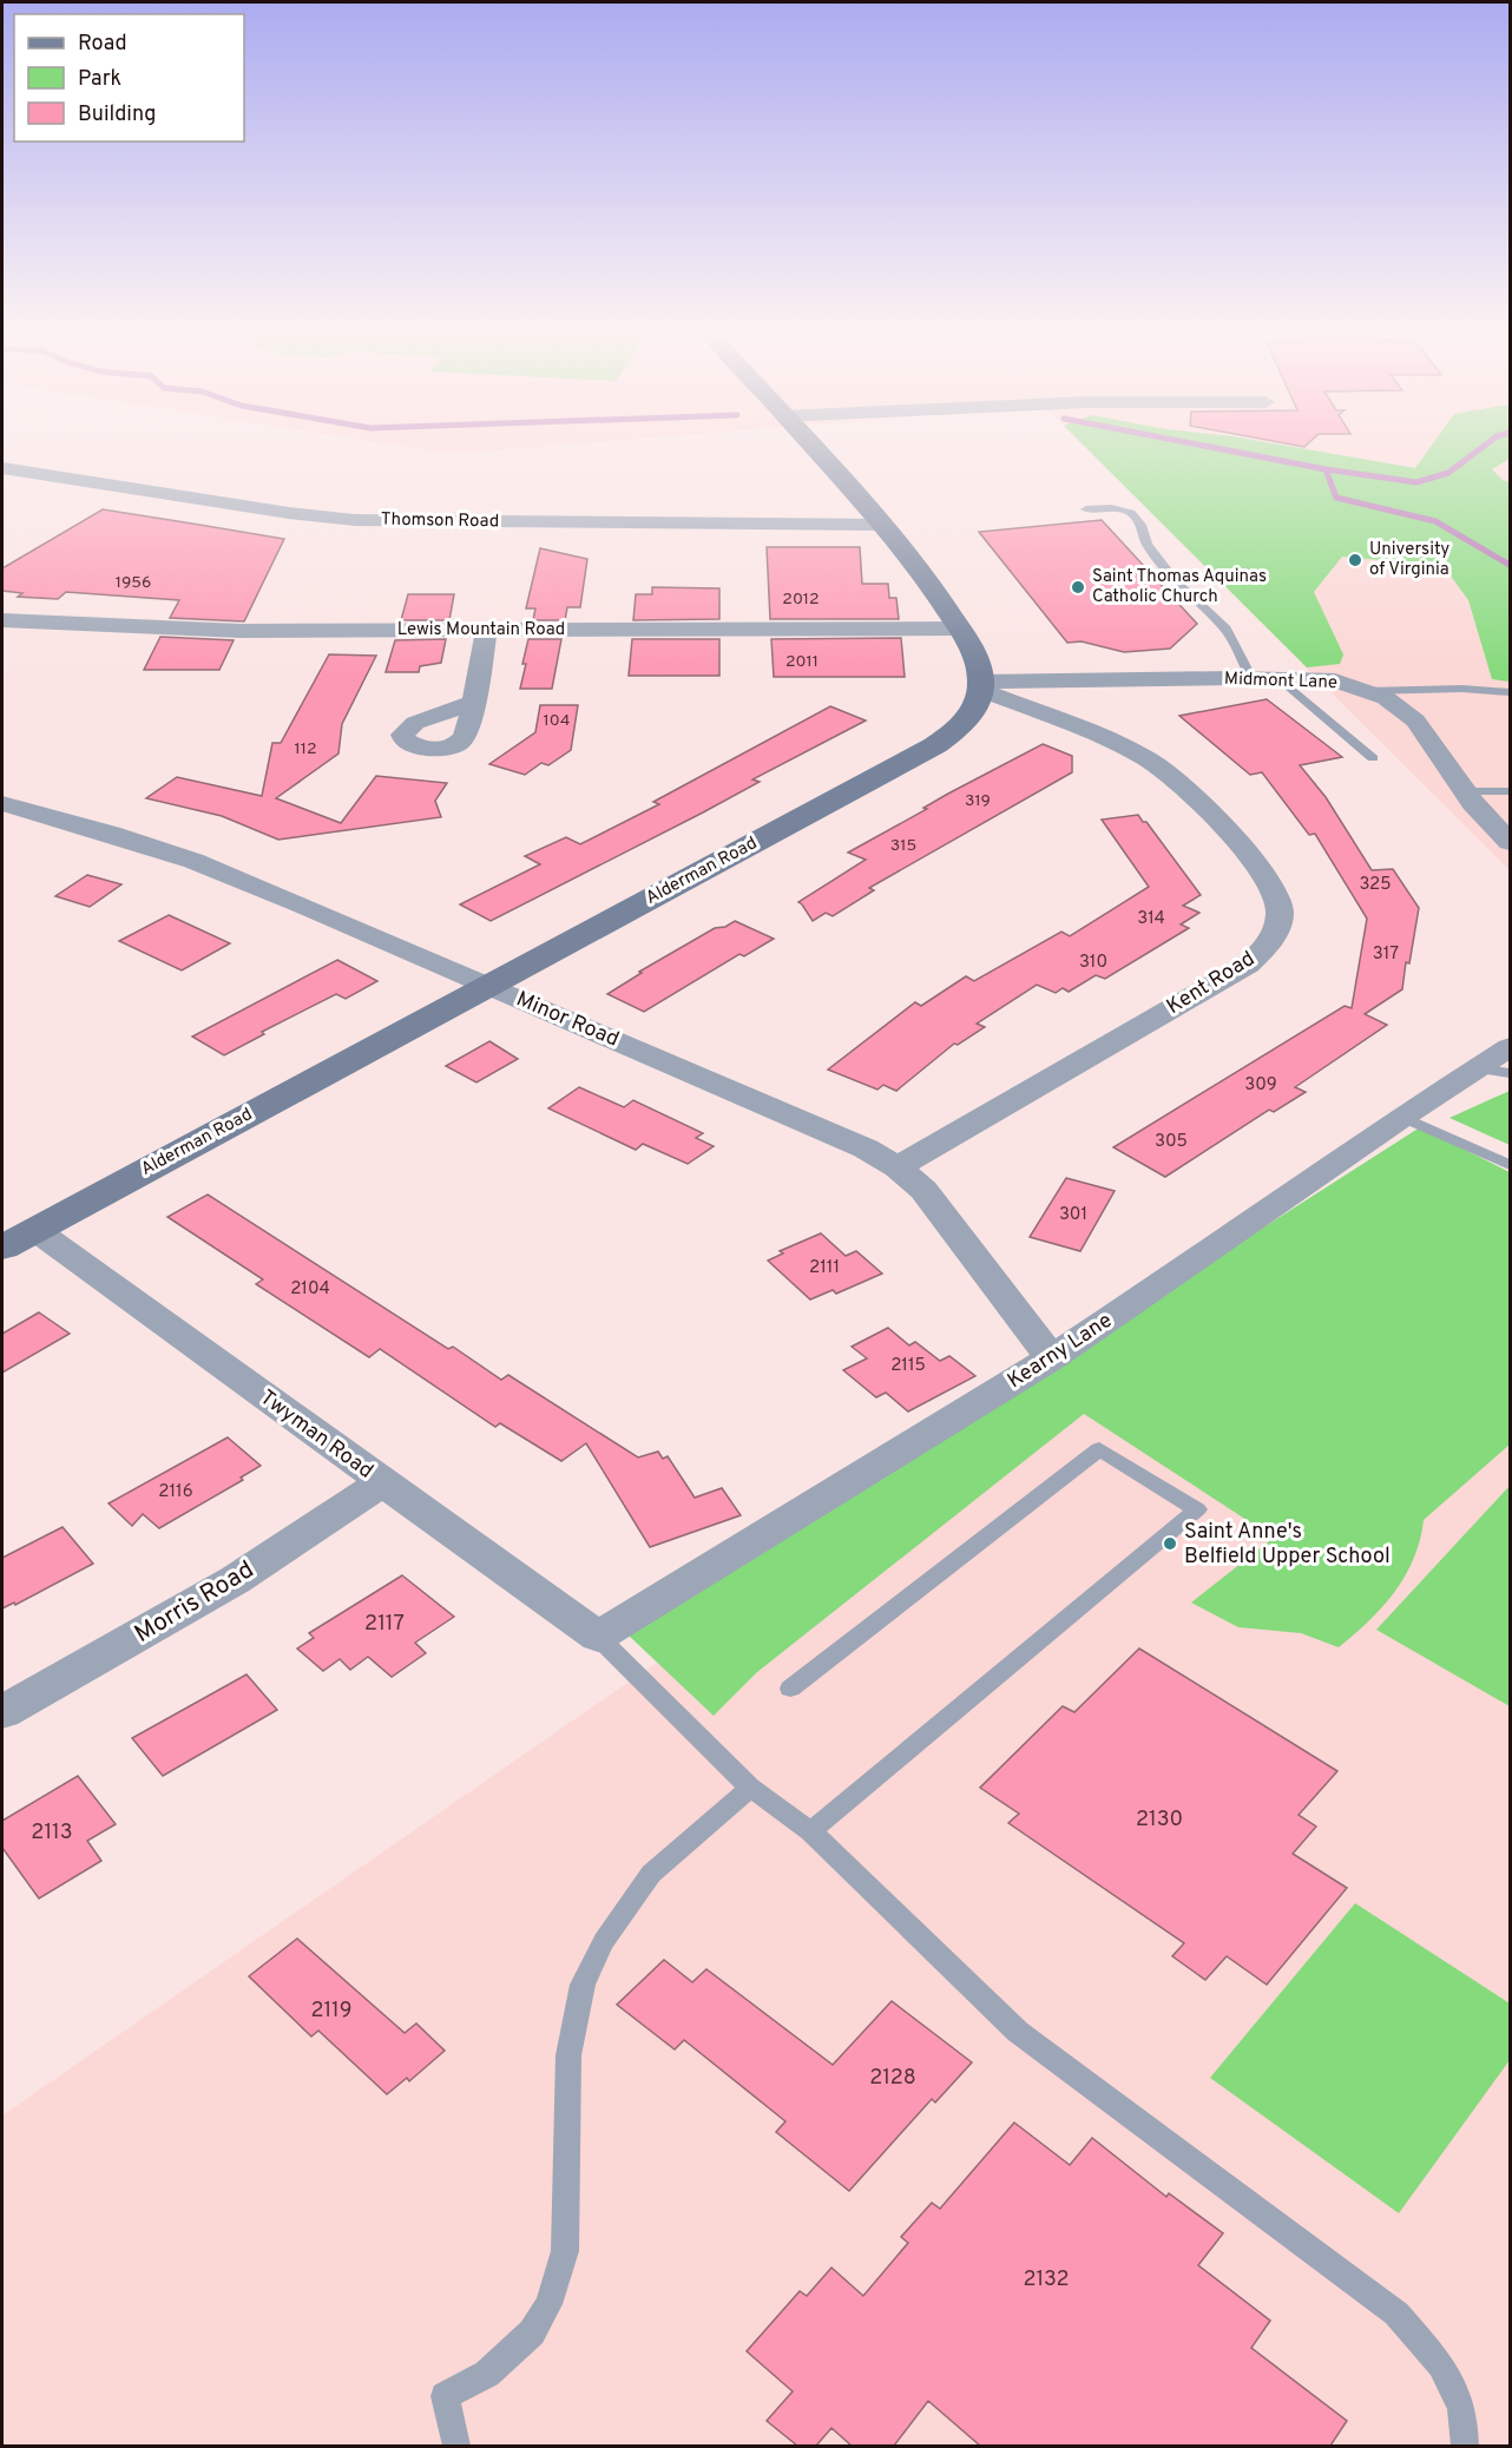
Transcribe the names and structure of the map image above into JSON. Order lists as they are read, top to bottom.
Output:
{
  "streets": {
    "main road": ["Alderman Road"],
    "street": [
      "Thomson Road",
      "Lewis Mountain Road",
      "Midmont Lane",
      "Kent Road",
      "Minor Road",
      "Kearny Lane",
      "Twyman Road",
      "Morris Road"
    ]
  },
  "crossings": [
    ["Midmont Lane", "Alderman Road"],
    ["Midmont Lane", "Kent Road"],
    ["Alderman Road", "Kent Road"],
    ["Alderman Road", "Minor Road"],
    ["Alderman Road", "Twyman Road"],
    ["Kent Road", "Minor Road"],
    ["Minor Road", "Kearny Lane"],
    ["Kearny Lane", "Twyman Road"],
    ["Twyman Road", "Morris Road"]
  ],
  "places": ["University of Virginia", "Saint Thomas Aquinas Catholic Church", "Saint Anne's Belfield Upper School"],
  "house_numbers": [
    "1956",
    "2012",
    "2011",
    "104",
    "112",
    "319",
    "315",
    "325",
    "314",
    "317",
    "310",
    "309",
    "305",
    "301",
    "2111",
    "2104",
    "2115",
    "2116",
    "2117",
    "2130",
    "2113",
    "2119",
    "2128",
    "2132"
  ],
  "legend": ["Road", "Park", "Building"]
}
